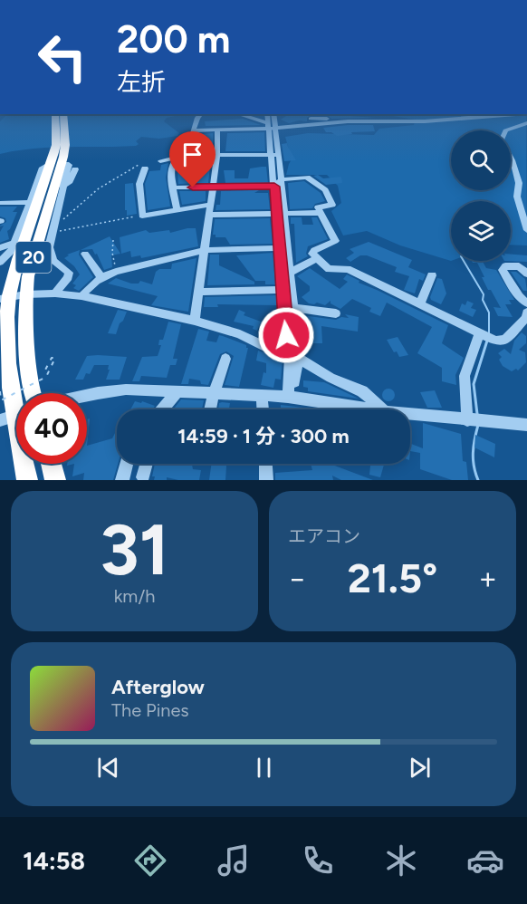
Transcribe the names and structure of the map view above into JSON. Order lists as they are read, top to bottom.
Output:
{
  "streets": {
    "highway": ["20"]
  },
  "page": {
    "turn": ["200 m", "左折"],
    "limit": "40",
    "trip": "14:59 · 1 分 · 300 m",
    "tile": [
      ["31", "km/h"],
      "エアコン"
    ],
    "heat": ["−", "21.5°", "+"],
    "song": ["Afterglow", "The Pines"],
    "tabs": "14:58"
  }
}
